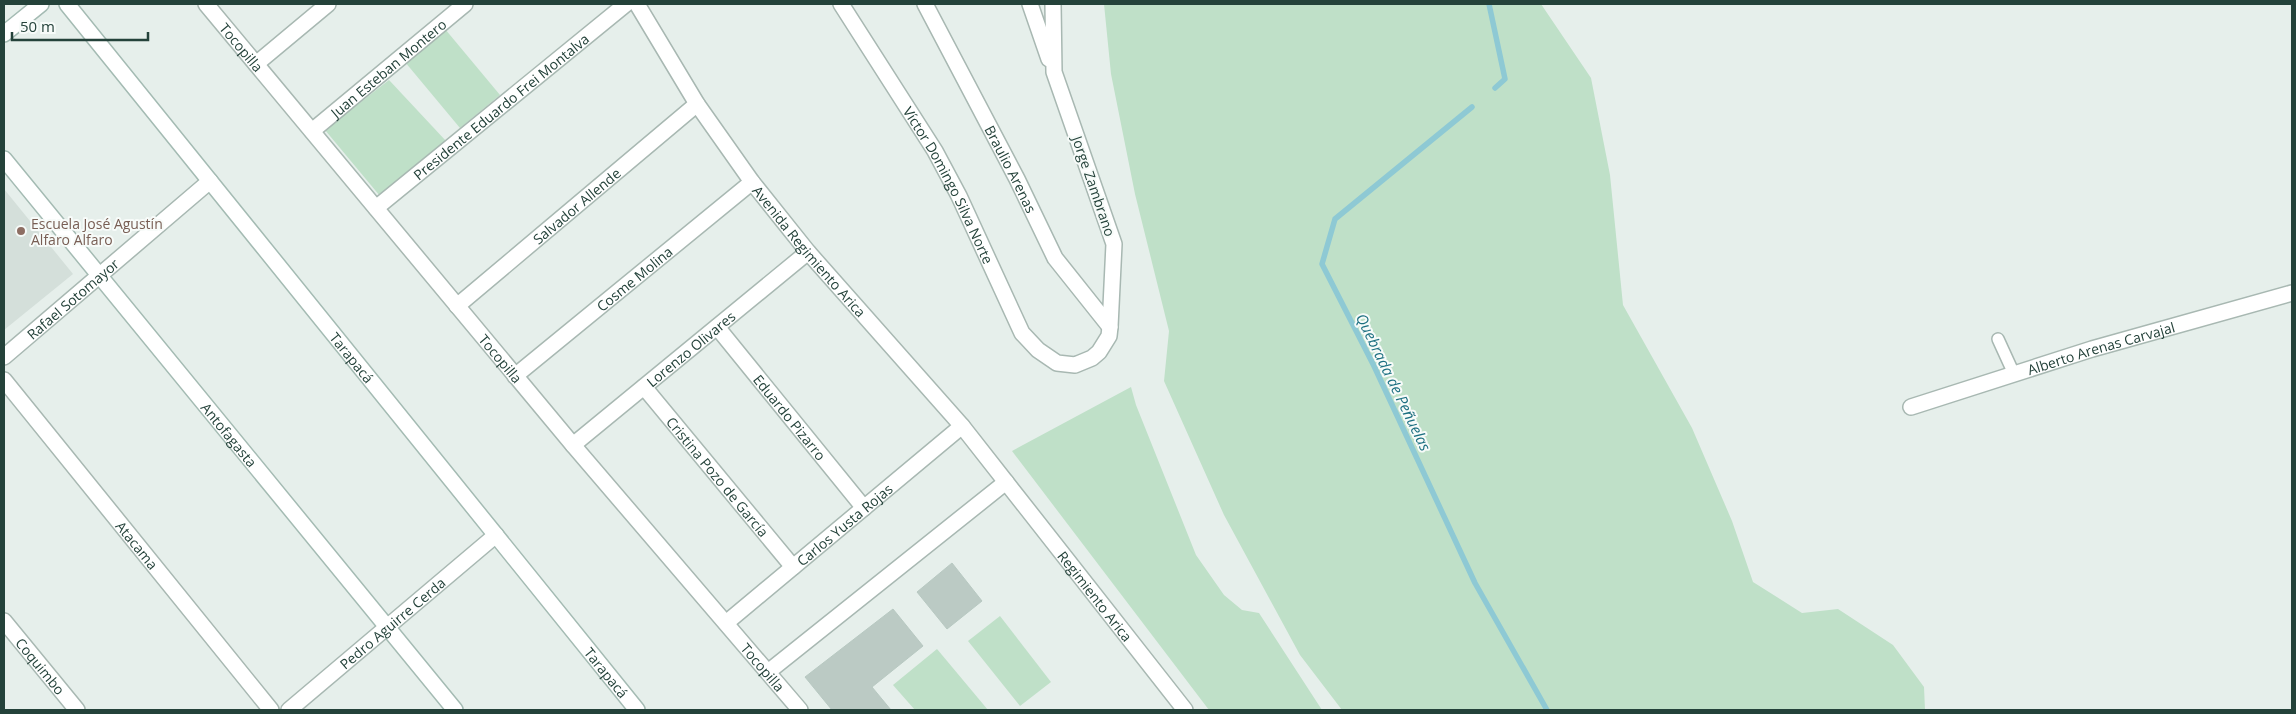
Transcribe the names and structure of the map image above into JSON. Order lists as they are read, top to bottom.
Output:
{
  "streets": {
    "street": [
      "Tocopilla",
      "Juan Esteban Montero",
      "Presidente Eduardo Frei Montalva",
      "Braulio Arenas",
      "Víctor Domingo Silva Norte",
      "Jorge Zambrano",
      "Salvador Allende",
      "Avenida Regimiento Arica",
      "Cosme Molina",
      "Rafael Sotomayor",
      "Alberto Arenas Carvajal",
      "Lorenzo Olivares",
      "Tarapacá",
      "Eduardo Pizarro",
      "Antofagasta",
      "Cristina Pozo de García",
      "Carlos Yusta Rojas",
      "Atacama",
      "Regimiento Arica",
      "Pedro Aguirre Cerda",
      "Coquimbo"
    ]
  },
  "crossings": [
    ["Tocopilla", "Juan Esteban Montero"],
    ["Tocopilla", "Presidente Eduardo Frei Montalva"],
    ["Tocopilla", "Salvador Allende"],
    ["Tocopilla", "Cosme Molina"],
    ["Tocopilla", "Lorenzo Olivares"],
    ["Tocopilla", "Carlos Yusta Rojas"],
    ["Braulio Arenas", "Jorge Zambrano"],
    ["Víctor Domingo Silva Norte", "Jorge Zambrano"],
    ["Salvador Allende", "Avenida Regimiento Arica"],
    ["Avenida Regimiento Arica", "Cosme Molina"],
    ["Avenida Regimiento Arica", "Lorenzo Olivares"],
    ["Avenida Regimiento Arica", "Carlos Yusta Rojas"],
    ["Avenida Regimiento Arica", "Regimiento Arica"],
    ["Rafael Sotomayor", "Tarapacá"],
    ["Rafael Sotomayor", "Antofagasta"],
    ["Lorenzo Olivares", "Eduardo Pizarro"],
    ["Lorenzo Olivares", "Cristina Pozo de García"],
    ["Tarapacá", "Pedro Aguirre Cerda"],
    ["Eduardo Pizarro", "Carlos Yusta Rojas"],
    ["Antofagasta", "Pedro Aguirre Cerda"],
    ["Cristina Pozo de García", "Carlos Yusta Rojas"]
  ],
  "water": ["Quebrada de Peñuelas"],
  "places": ["Escuela José Agustín Alfaro Alfaro"],
  "scale_bar": "50 m"
}
